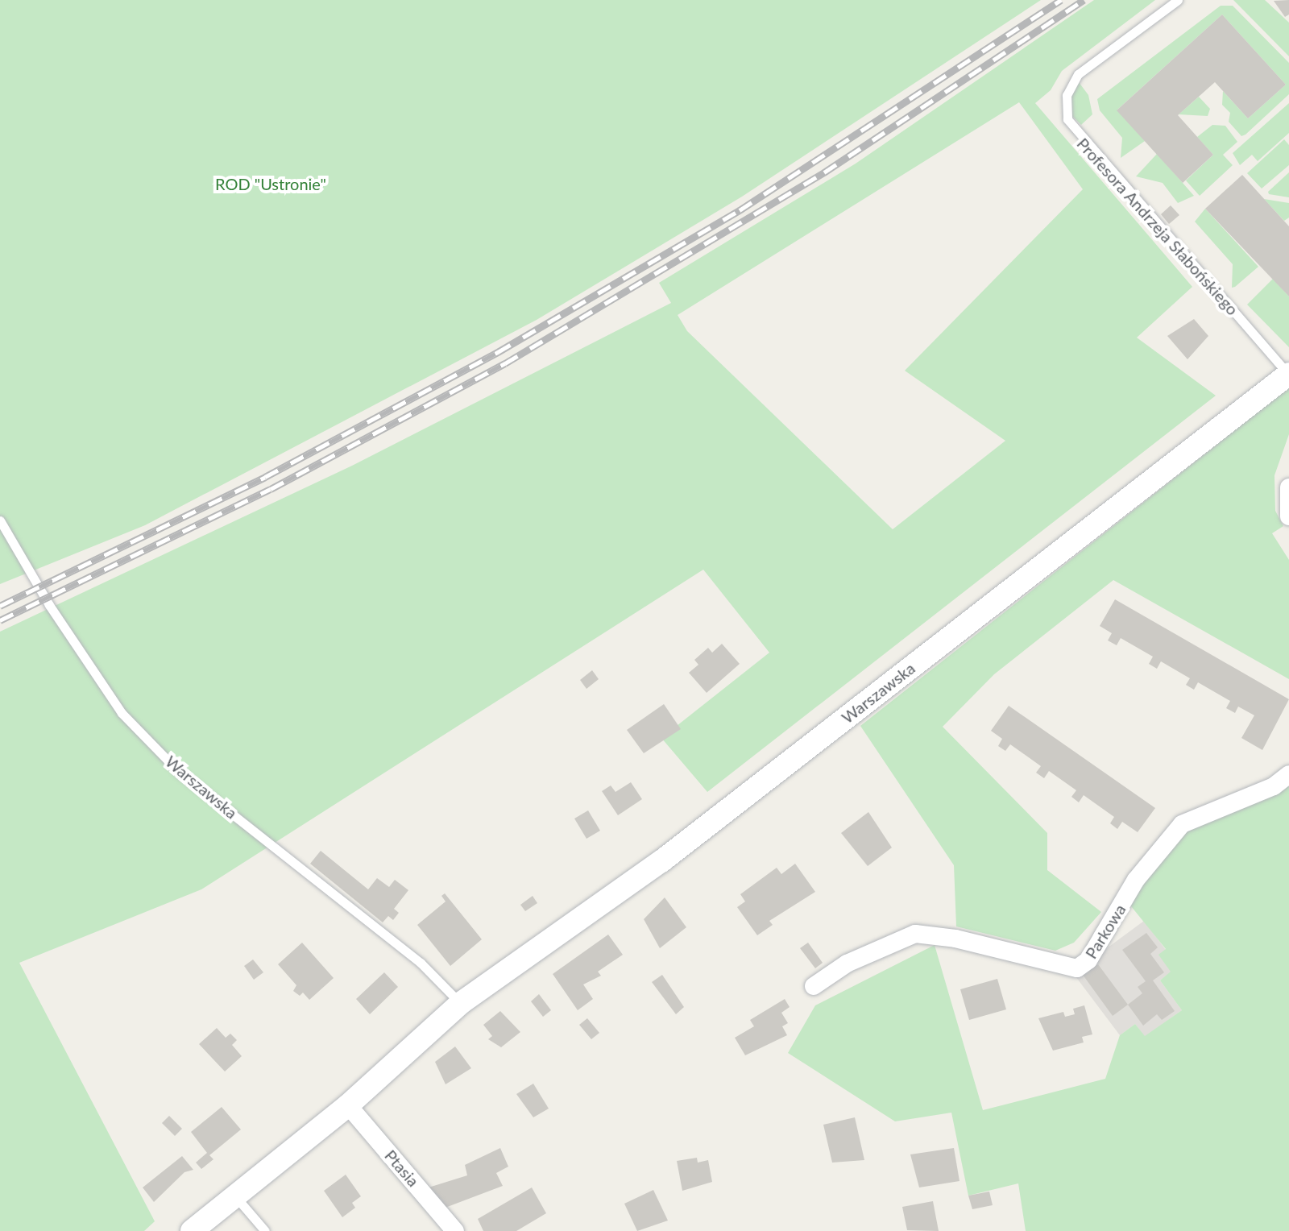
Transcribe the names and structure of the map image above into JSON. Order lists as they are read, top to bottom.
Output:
{
  "streets": {
    "street": ["Warszawska", "Parkowa", "Ptasia"],
    "lane": ["Profesora Andrzeja Słabońskiego"]
  },
  "crossings": [
    ["Profesora Andrzeja Słabońskiego", "Warszawska"],
    ["Warszawska", "Ptasia"]
  ],
  "parks": ["ROD \"Ustronie\""]
}
